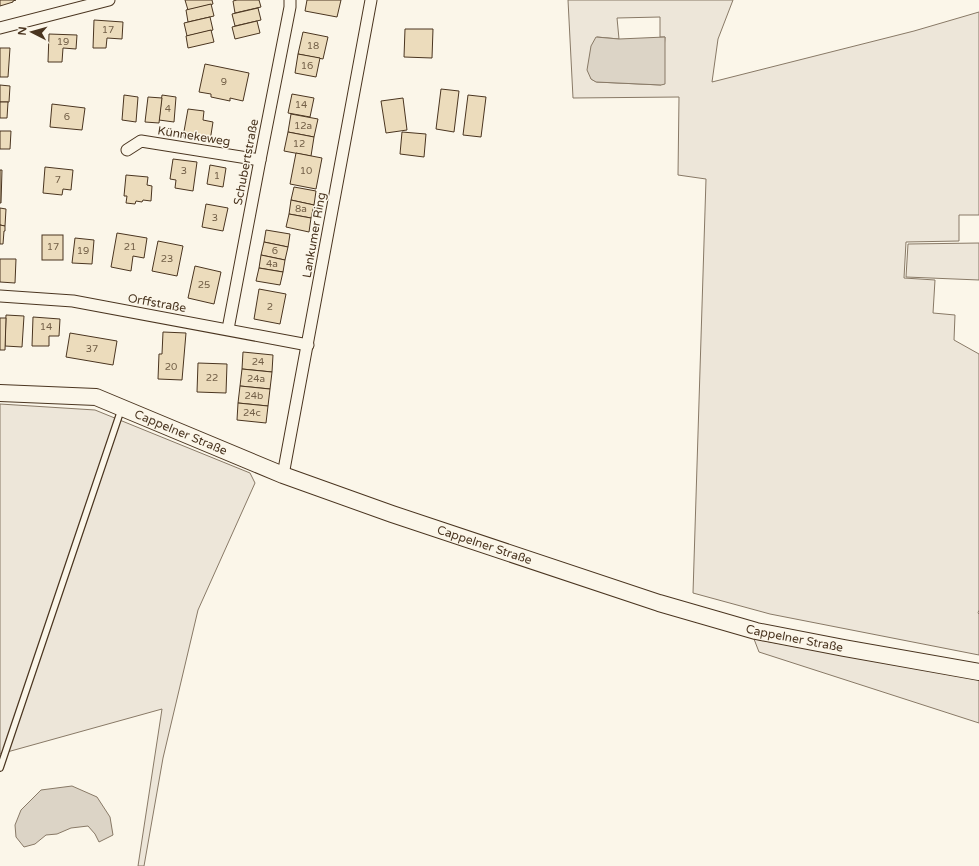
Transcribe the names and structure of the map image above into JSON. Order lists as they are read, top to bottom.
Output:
{
  "streets": {
    "street": [
      "Künnekeweg",
      "Schubertstraße",
      "Lankumer Ring",
      "Orffstraße",
      "Cappelner Straße"
    ]
  },
  "crossings": [
    ["Künnekeweg", "Schubertstraße"],
    ["Schubertstraße", "Orffstraße"],
    ["Lankumer Ring", "Orffstraße"],
    ["Lankumer Ring", "Cappelner Straße"]
  ],
  "house_numbers": [
    "17",
    "19",
    "18",
    "16",
    "9",
    "14",
    "4",
    "6",
    "12a",
    "12",
    "3",
    "10",
    "1",
    "7",
    "8a",
    "3",
    "17",
    "21",
    "19",
    "6",
    "23",
    "4a",
    "25",
    "2",
    "14",
    "37",
    "24",
    "20",
    "22",
    "24a",
    "24b",
    "24c"
  ],
  "north": "left"
}
